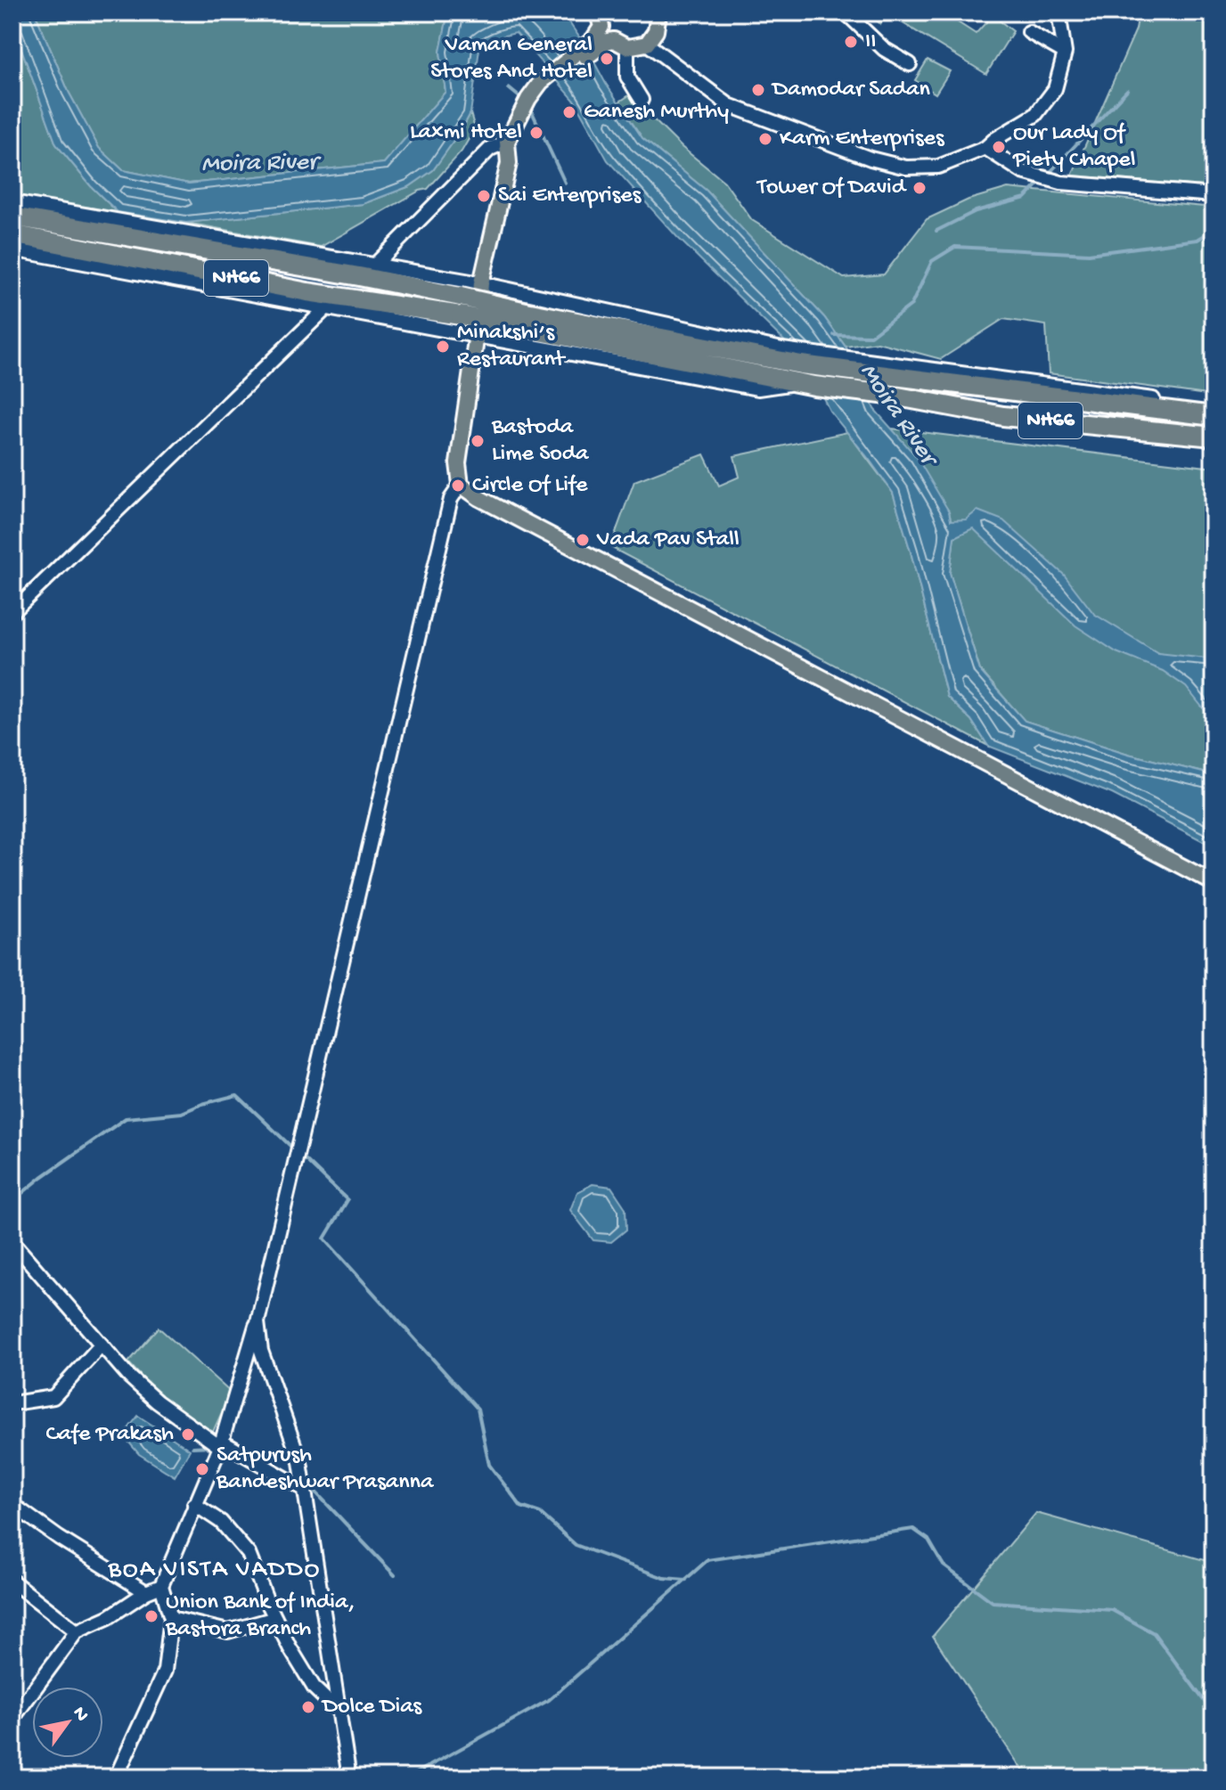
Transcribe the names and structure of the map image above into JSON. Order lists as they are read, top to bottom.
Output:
{
  "streets": {
    "highway": ["NH66"]
  },
  "districts": ["BOA VISTA VADDO"],
  "water": ["Moira River"],
  "places": [
    "II",
    "Vaman General Stores And Hotel",
    "Damodar Sadan",
    "Ganesh Murthy",
    "Laxmi Hotel",
    "Karm Enterprises",
    "Our Lady Of Piety Chapel",
    "Tower Of David",
    "Sai Enterprises",
    "Minakshi’s Restaurant",
    "Bastoda Lime Soda",
    "Circle Of Life",
    "Vada Pav Stall",
    "Cafe Prakash",
    "Satpurush Bandeshwar Prasanna",
    "Union Bank of India, Bastora Branch",
    "Dolce Dias"
  ],
  "north": "top right"
}
